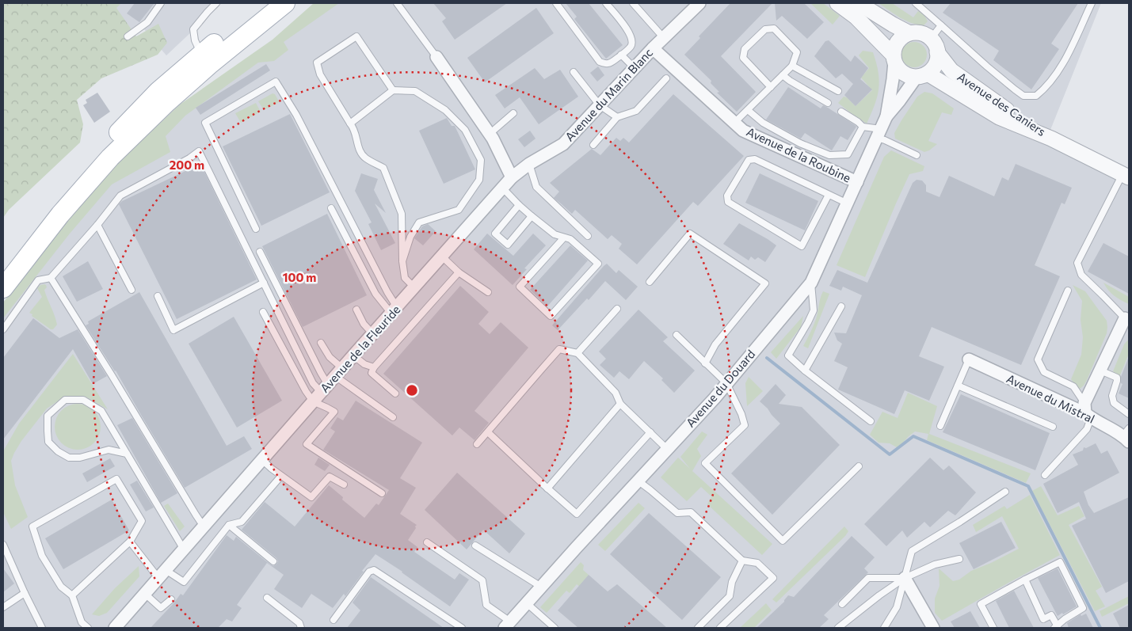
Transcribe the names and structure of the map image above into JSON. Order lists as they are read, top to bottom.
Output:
{
  "streets": {
    "street": [
      "Avenue du Marin Blanc",
      "Avenue des Caniers",
      "Avenue de la Roubine",
      "Avenue de la Fleuride",
      "Avenue du Douard",
      "Avenue du Mistral"
    ]
  },
  "crossings": [
    ["Avenue du Marin Blanc", "Avenue de la Roubine"],
    ["Avenue du Marin Blanc", "Avenue de la Fleuride"],
    ["Avenue des Caniers", "Avenue du Douard"],
    ["Avenue de la Roubine", "Avenue du Douard"]
  ],
  "rings": ["200 m", "100 m"]
}
